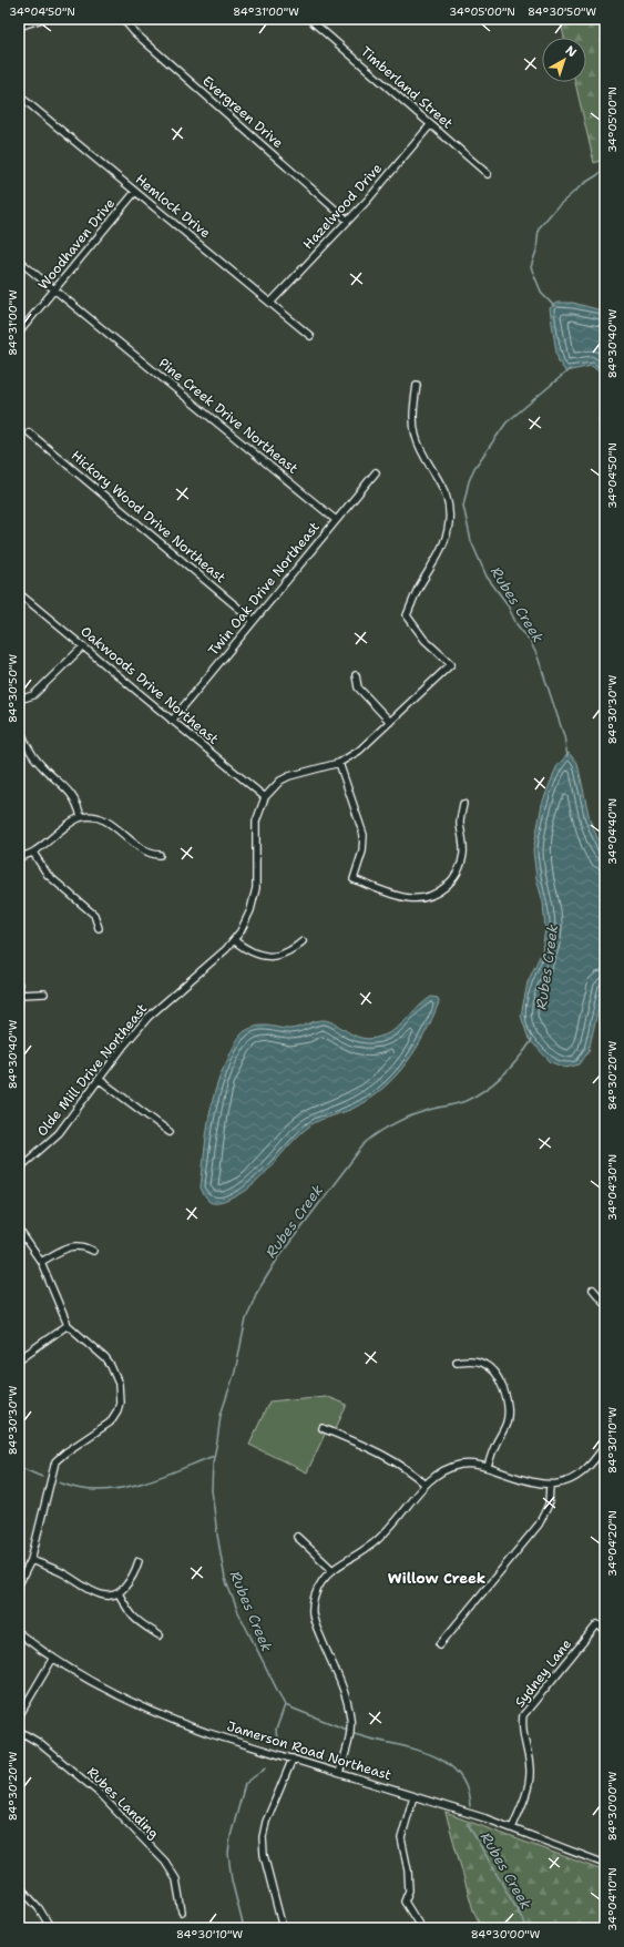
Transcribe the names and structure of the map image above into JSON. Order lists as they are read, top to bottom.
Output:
{
  "streets": {
    "street": [
      "Timberland Street",
      "Evergreen Drive",
      "Hemlock Drive",
      "Hazelwood Drive",
      "Woodhaven Drive",
      "Pine Creek Drive Northeast",
      "Hickory Wood Drive Northeast",
      "Twin Oak Drive Northeast",
      "Oakwoods Drive Northeast",
      "Olde Mill Drive Northeast",
      "Sydney Lane",
      "Jamerson Road Northeast",
      "Rubes Landing"
    ]
  },
  "crossings": [
    ["Timberland Street", "Hazelwood Drive"],
    ["Evergreen Drive", "Hazelwood Drive"],
    ["Hemlock Drive", "Hazelwood Drive"],
    ["Hemlock Drive", "Woodhaven Drive"],
    ["Woodhaven Drive", "Pine Creek Drive Northeast"],
    ["Pine Creek Drive Northeast", "Twin Oak Drive Northeast"],
    ["Hickory Wood Drive Northeast", "Twin Oak Drive Northeast"],
    ["Twin Oak Drive Northeast", "Oakwoods Drive Northeast"],
    ["Oakwoods Drive Northeast", "Olde Mill Drive Northeast"],
    ["Sydney Lane", "Jamerson Road Northeast"]
  ],
  "districts": ["Willow Creek"],
  "water": ["Rubes Creek"],
  "north": "top right",
  "coordinates": [
    "34°04'50\"N",
    "84°31'00\"W",
    "34°05'00\"N",
    "84°30'50\"W",
    "84°30'40\"W",
    "84°30'30\"W",
    "34°04'40\"N",
    "84°30'20\"W",
    "34°04'30\"N",
    "84°30'10\"W",
    "34°04'20\"N",
    "84°30'00\"W",
    "34°04'10\"N"
  ]
}
